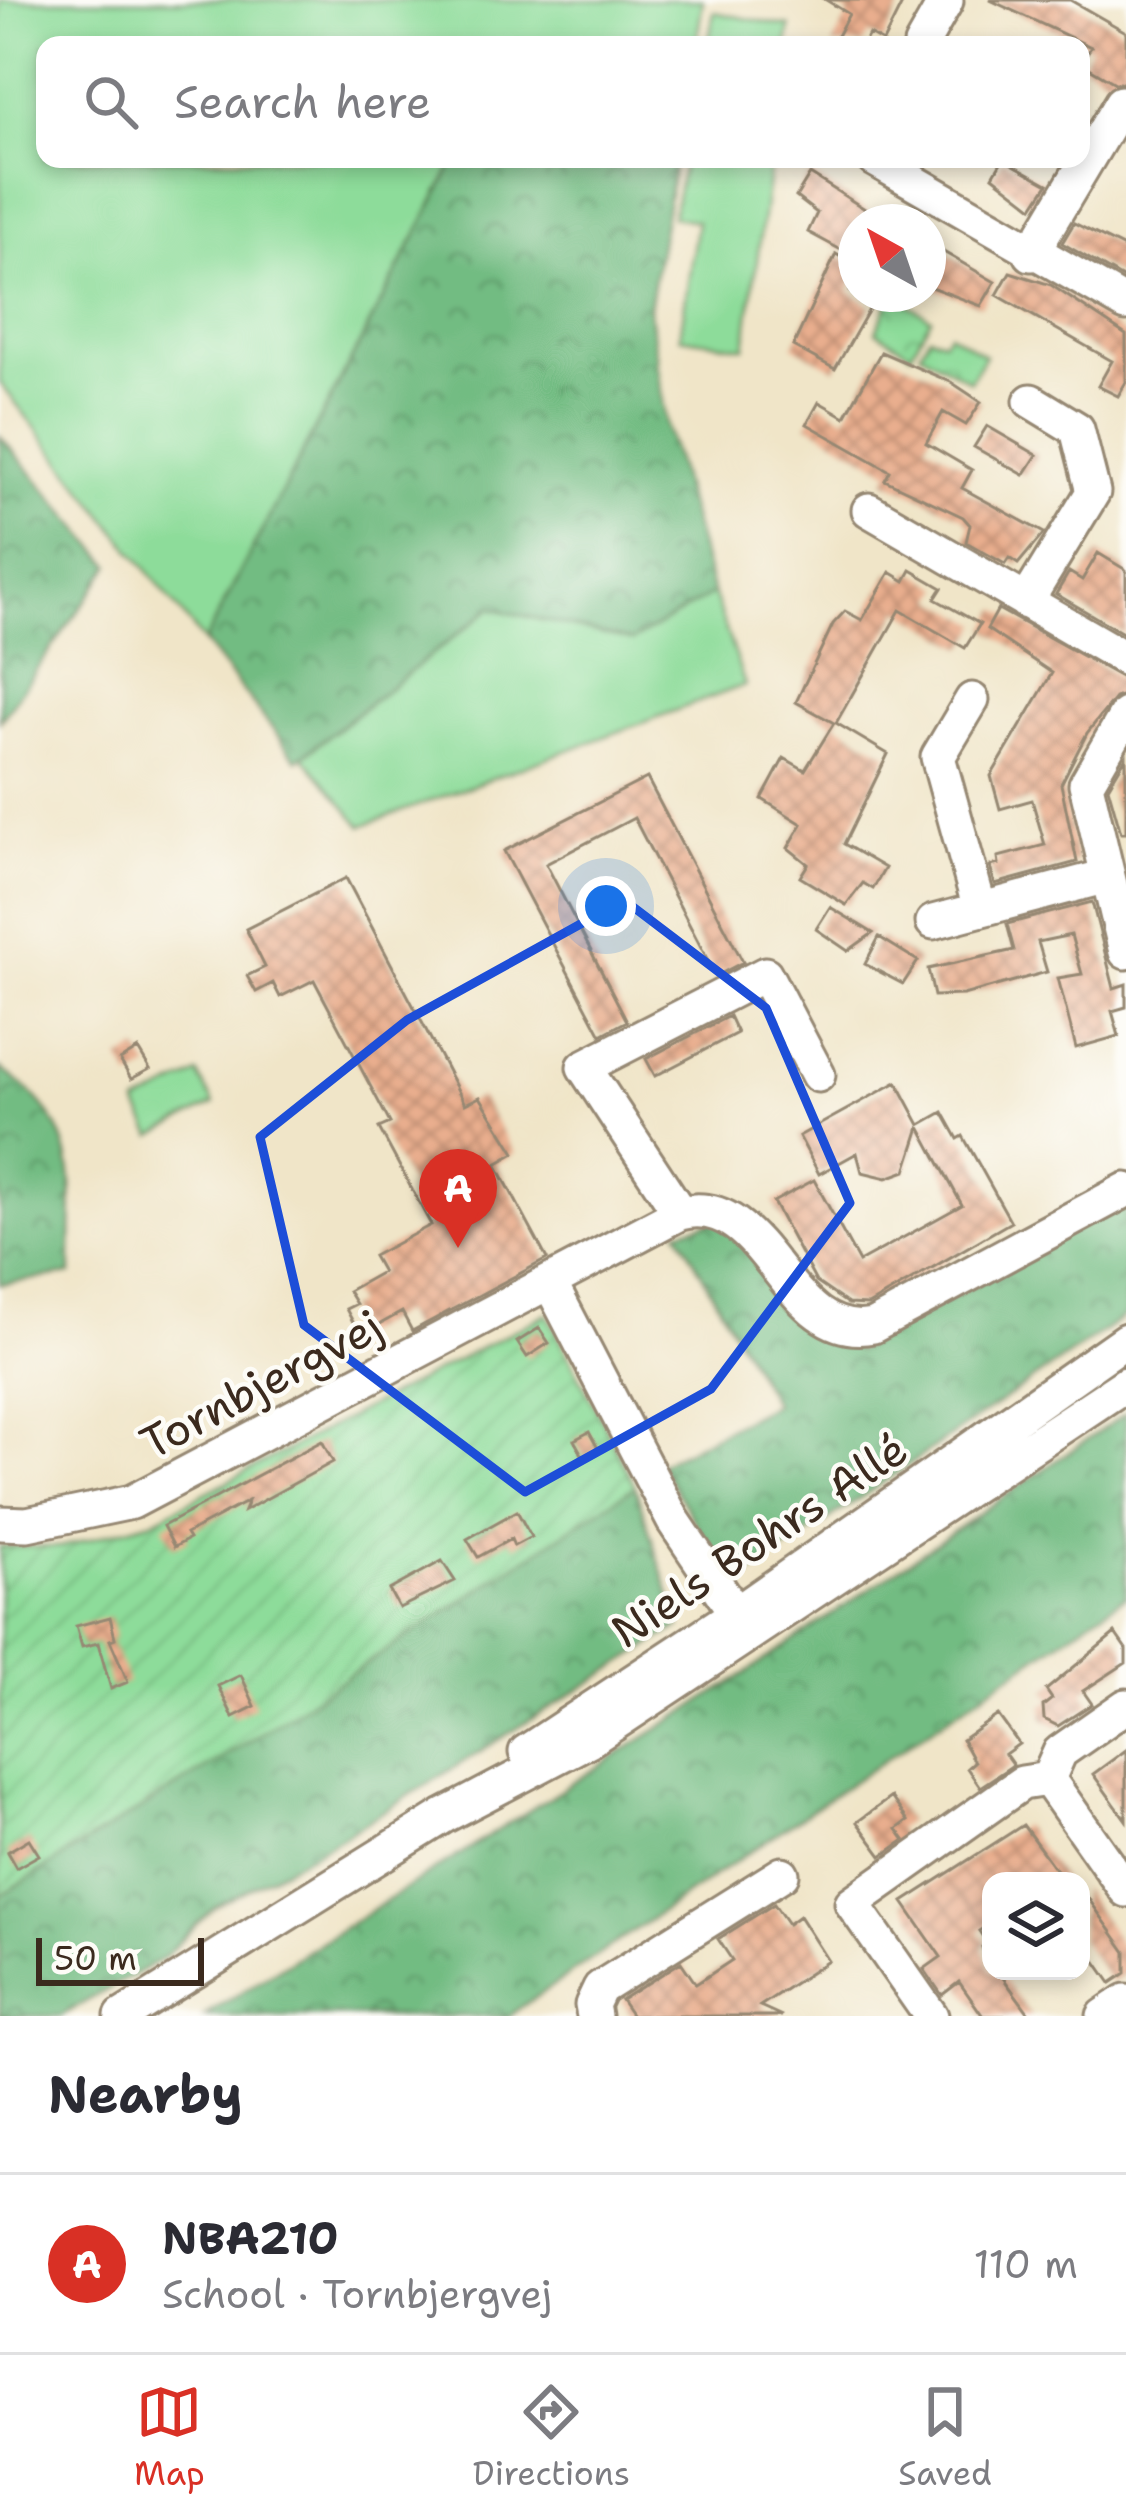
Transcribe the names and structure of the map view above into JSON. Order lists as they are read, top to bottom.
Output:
{
  "streets": {
    "street": ["Tornbjergvej", "Niels Bohrs Allé"]
  },
  "scale_bar": "50 m",
  "north": "top left",
  "page": {
    "search": "Search here",
    "pins": "A",
    "scale": "50 m",
    "heading": "Nearby",
    "list": [
      {
        "mark": "A",
        "name": "NBA210",
        "note": "School · Tornbjergvej",
        "value": "110 m"
      }
    ],
    "nav": ["Map", "Directions", "Saved"]
  }
}
